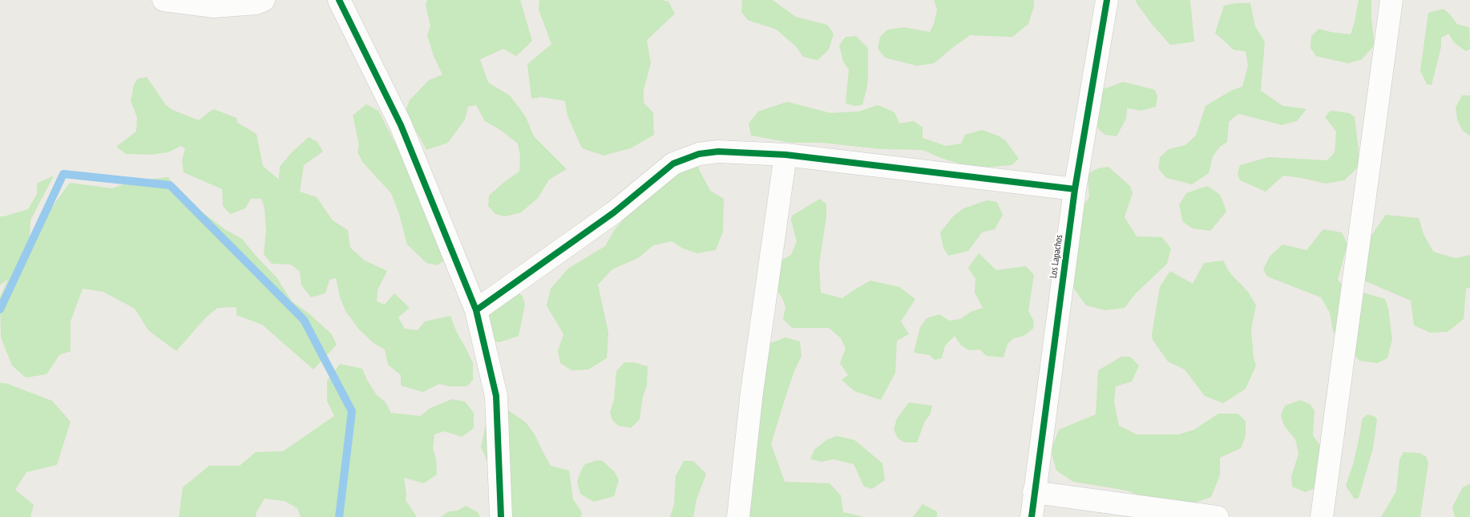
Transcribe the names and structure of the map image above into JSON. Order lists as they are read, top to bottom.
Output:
{
  "streets": {
    "street": ["Los Lapachos"]
  }
}
